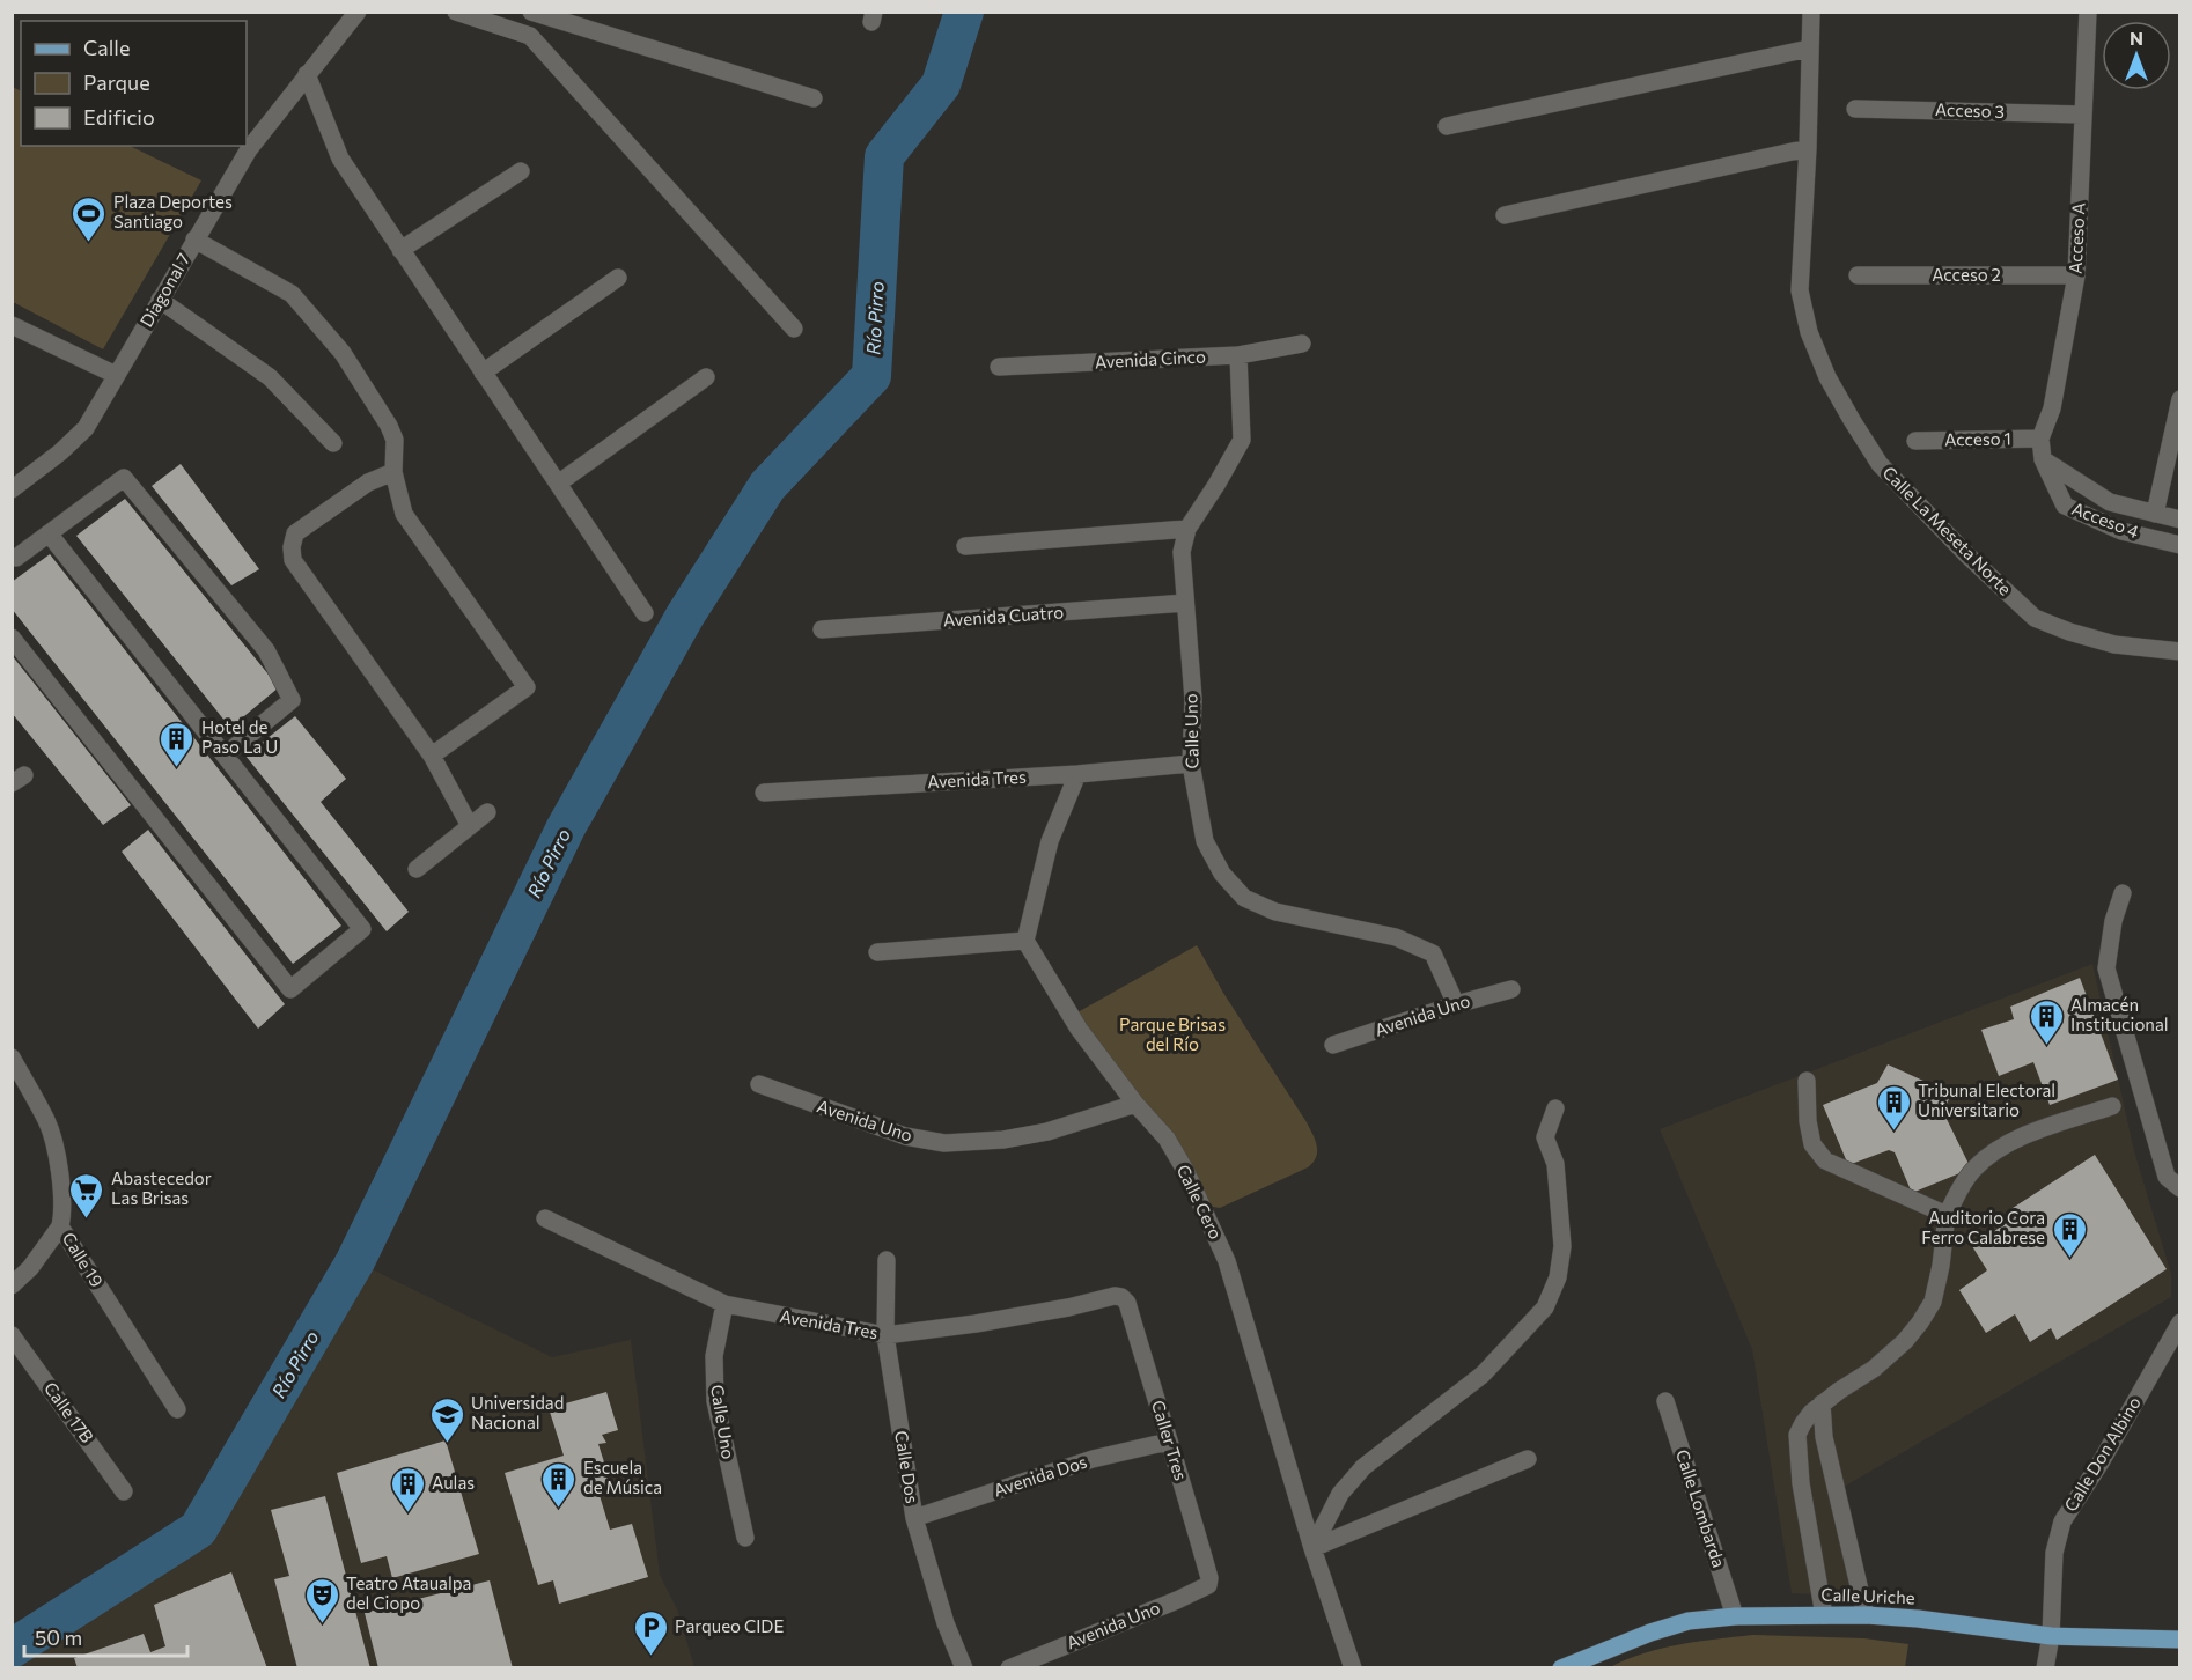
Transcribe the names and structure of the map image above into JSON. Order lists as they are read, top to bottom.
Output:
{
  "streets": {
    "main road": ["Calle Uriche"],
    "street": [
      "Acceso 3",
      "Acceso A",
      "Acceso 2",
      "Diagonal 7",
      "Avenida Cinco",
      "Acceso 1",
      "Acceso 4",
      "Calle La Meseta Norte",
      "Avenida Cuatro",
      "Calle Uno",
      "Avenida Tres",
      "Avenida Uno",
      "Calle Cero",
      "Calle 19",
      "Calle 17B",
      "Caller Tres",
      "Calle Don Albino",
      "Calle Dos",
      "Avenida Dos",
      "Calle Lombarda"
    ]
  },
  "crossings": [
    ["Acceso 3", "Acceso A"],
    ["Acceso A", "Acceso 2"],
    ["Acceso A", "Acceso 1"],
    ["Acceso A", "Acceso 4"],
    ["Avenida Cinco", "Calle Uno"],
    ["Avenida Cuatro", "Calle Uno"],
    ["Calle Uno", "Avenida Tres"],
    ["Calle Uno", "Avenida Uno"],
    ["Avenida Tres", "Caller Tres"],
    ["Avenida Tres", "Calle Dos"],
    ["Avenida Uno", "Calle Cero"],
    ["Avenida Uno", "Caller Tres"],
    ["Caller Tres", "Avenida Dos"],
    ["Calle Don Albino", "Calle Uriche"],
    ["Calle Dos", "Avenida Dos"],
    ["Calle Lombarda", "Calle Uriche"]
  ],
  "water": ["Río Pirro"],
  "parks": ["Parque Brisas del Río"],
  "places": {
    "sports": ["Plaza Deportes Santiago"],
    "building": [
      "Hotel de Paso La U",
      "Almacén Institucional",
      "Tribunal Electoral Universitario",
      "Auditorio Cora Ferro Calabrese",
      "Escuela de Música",
      "Aulas"
    ],
    "supermarket": ["Abastecedor Las Brisas"],
    "school or university": ["Universidad Nacional"],
    "theatre": ["Teatro Ataualpa del Ciopo"],
    "parking": ["Parqueo CIDE"]
  },
  "legend": ["Calle", "Parque", "Edificio"],
  "scale_bar": "50 m",
  "north": "top"
}
